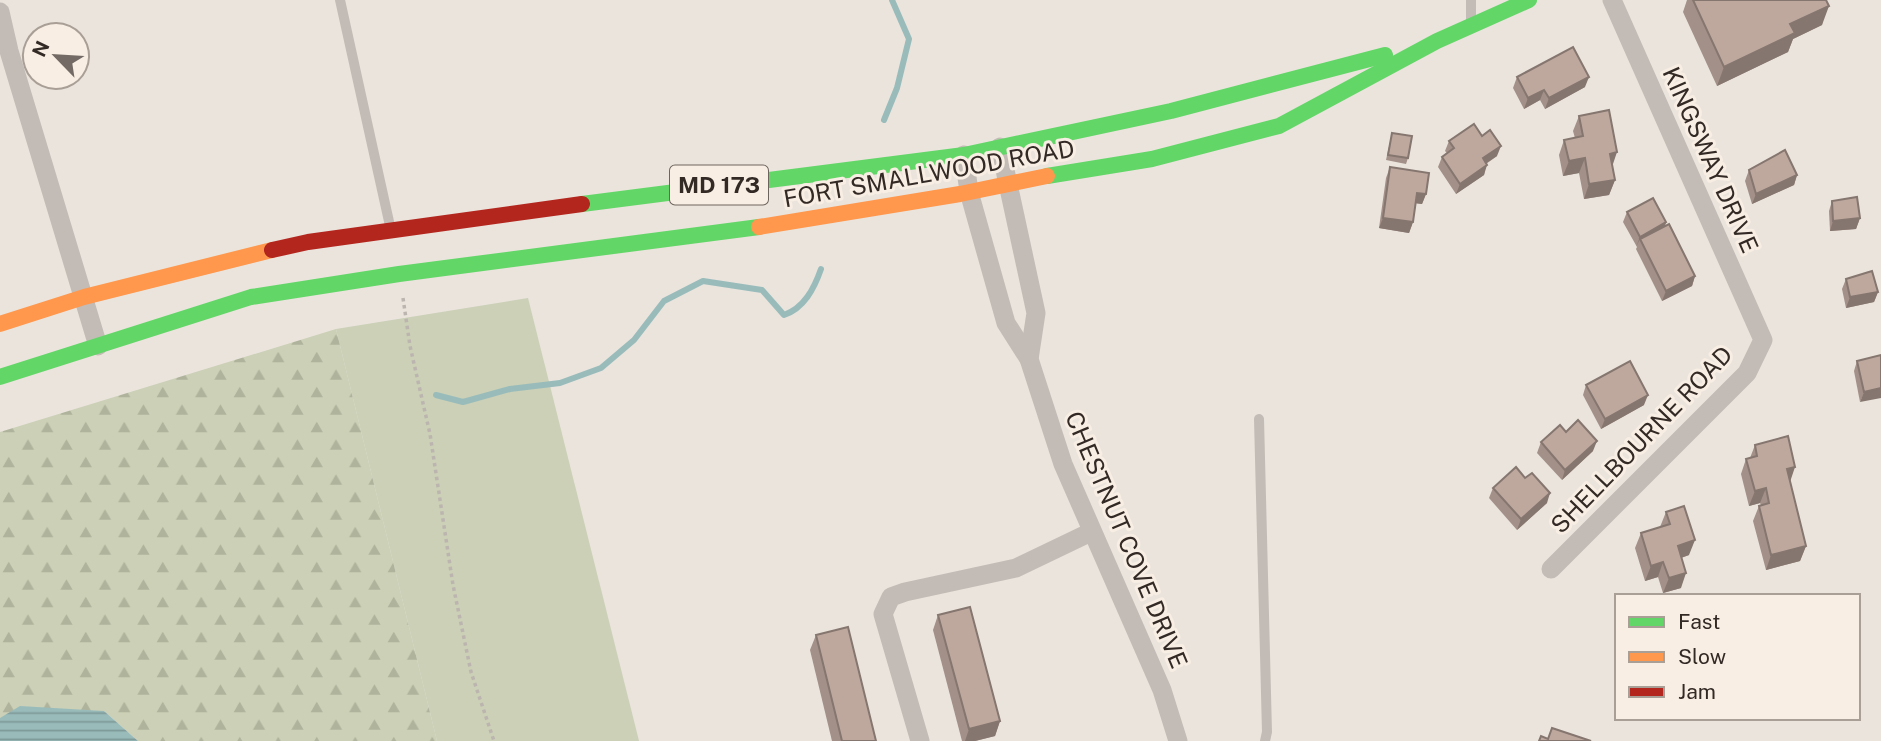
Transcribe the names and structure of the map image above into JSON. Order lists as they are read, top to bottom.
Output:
{
  "streets": {
    "main road": ["FORT SMALLWOOD ROAD", "MD 173"],
    "street": ["KINGSWAY DRIVE", "SHELLBOURNE ROAD", "CHESTNUT COVE DRIVE"]
  },
  "crossings": [
    ["KINGSWAY DRIVE", "SHELLBOURNE ROAD"],
    ["FORT SMALLWOOD ROAD", "CHESTNUT COVE DRIVE"]
  ],
  "legend": ["Fast", "Slow", "Jam"],
  "north": "top left"
}
